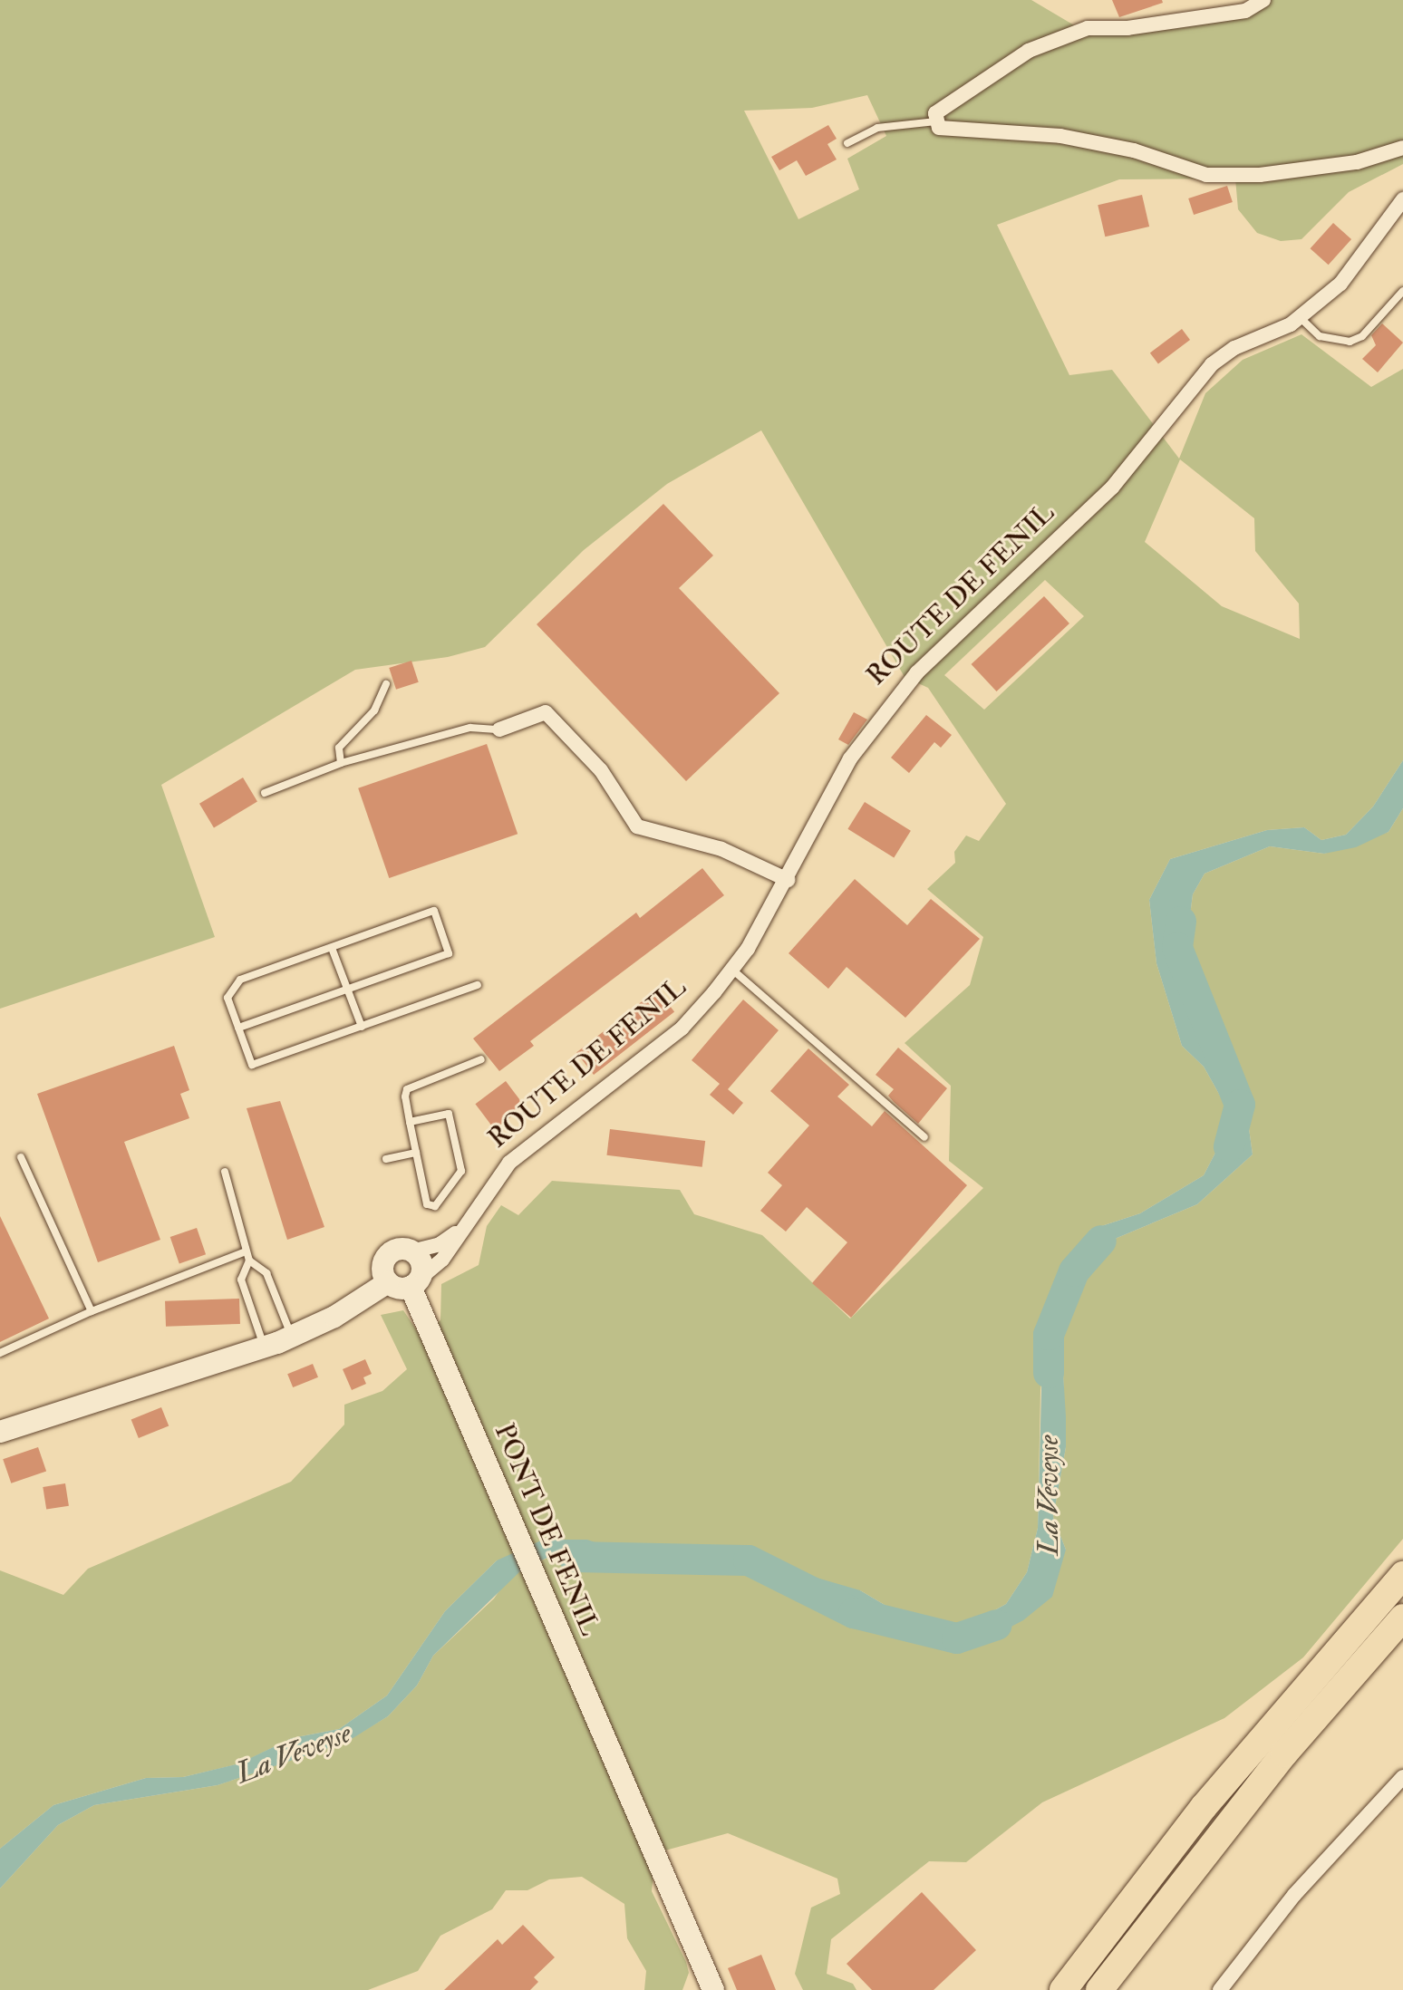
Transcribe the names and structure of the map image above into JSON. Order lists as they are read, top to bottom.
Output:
{
  "streets": {
    "street": ["ROUTE DE FENIL", "PONT DE FENIL"]
  },
  "crossings": [
    ["ROUTE DE FENIL", "PONT DE FENIL"]
  ],
  "water": ["La Veveyse"]
}
